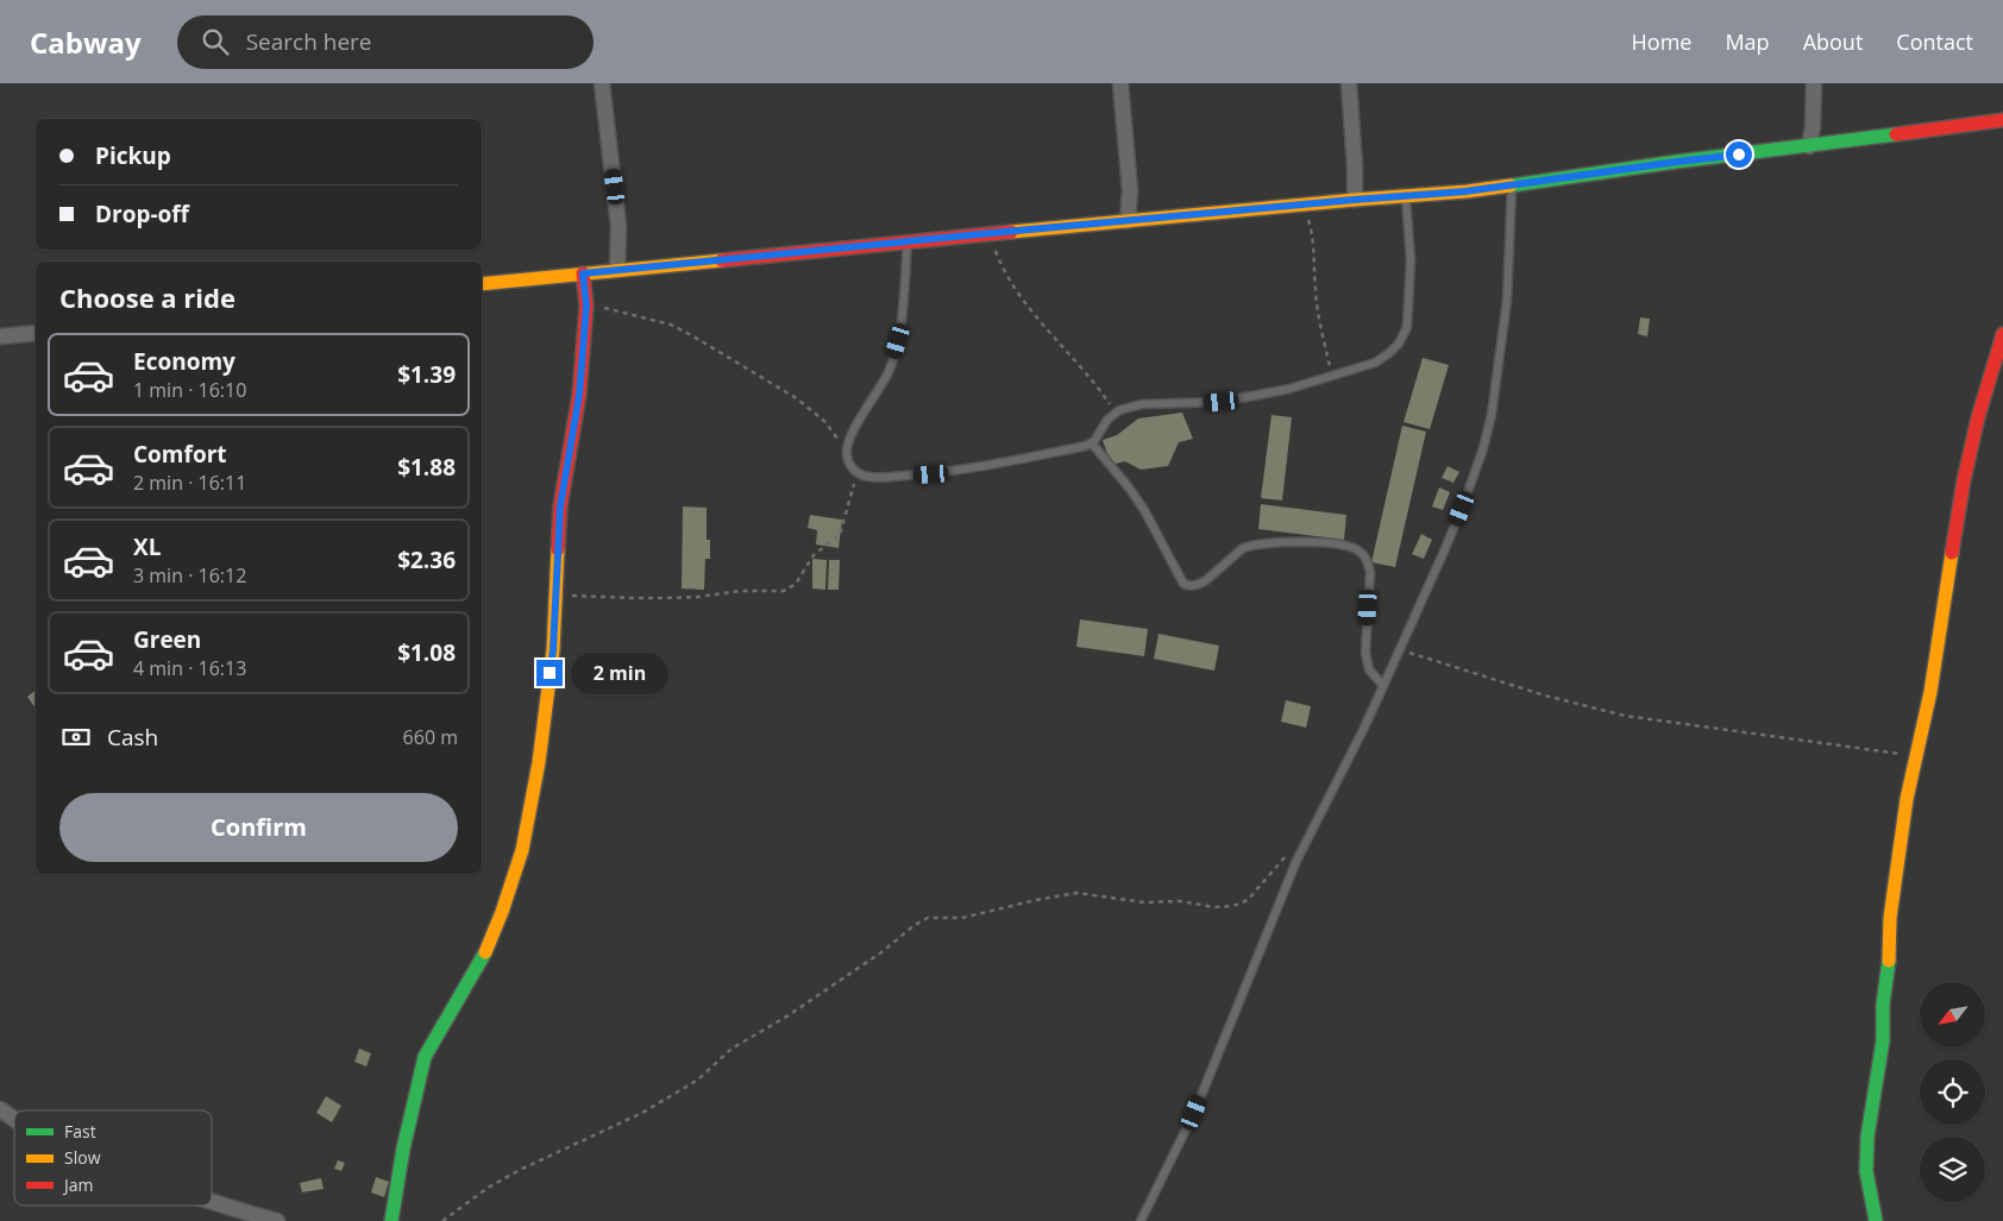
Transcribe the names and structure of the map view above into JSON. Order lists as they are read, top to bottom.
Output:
{
  "legend": ["Fast", "Slow", "Jam"],
  "north": "bottom left",
  "page": {
    "header": "Cabway",
    "search": "Search here",
    "nav": [
      "Home",
      "Map",
      "About",
      "Contact"
    ],
    "banner": ["Pickup", "Drop-off"],
    "heading": "Choose a ride",
    "list": [
      {
        "name": "Economy",
        "note": "1 min · 16:10",
        "value": "$1.39"
      },
      {
        "name": "Comfort",
        "note": "2 min · 16:11",
        "value": "$1.88"
      },
      {
        "name": "XL",
        "note": "3 min · 16:12",
        "value": "$2.36"
      },
      {
        "name": "Green",
        "note": "4 min · 16:13",
        "value": "$1.08"
      }
    ],
    "bubble": "2 min",
    "pay": ["Cash", "660 m"],
    "buttons": "Confirm"
  }
}
